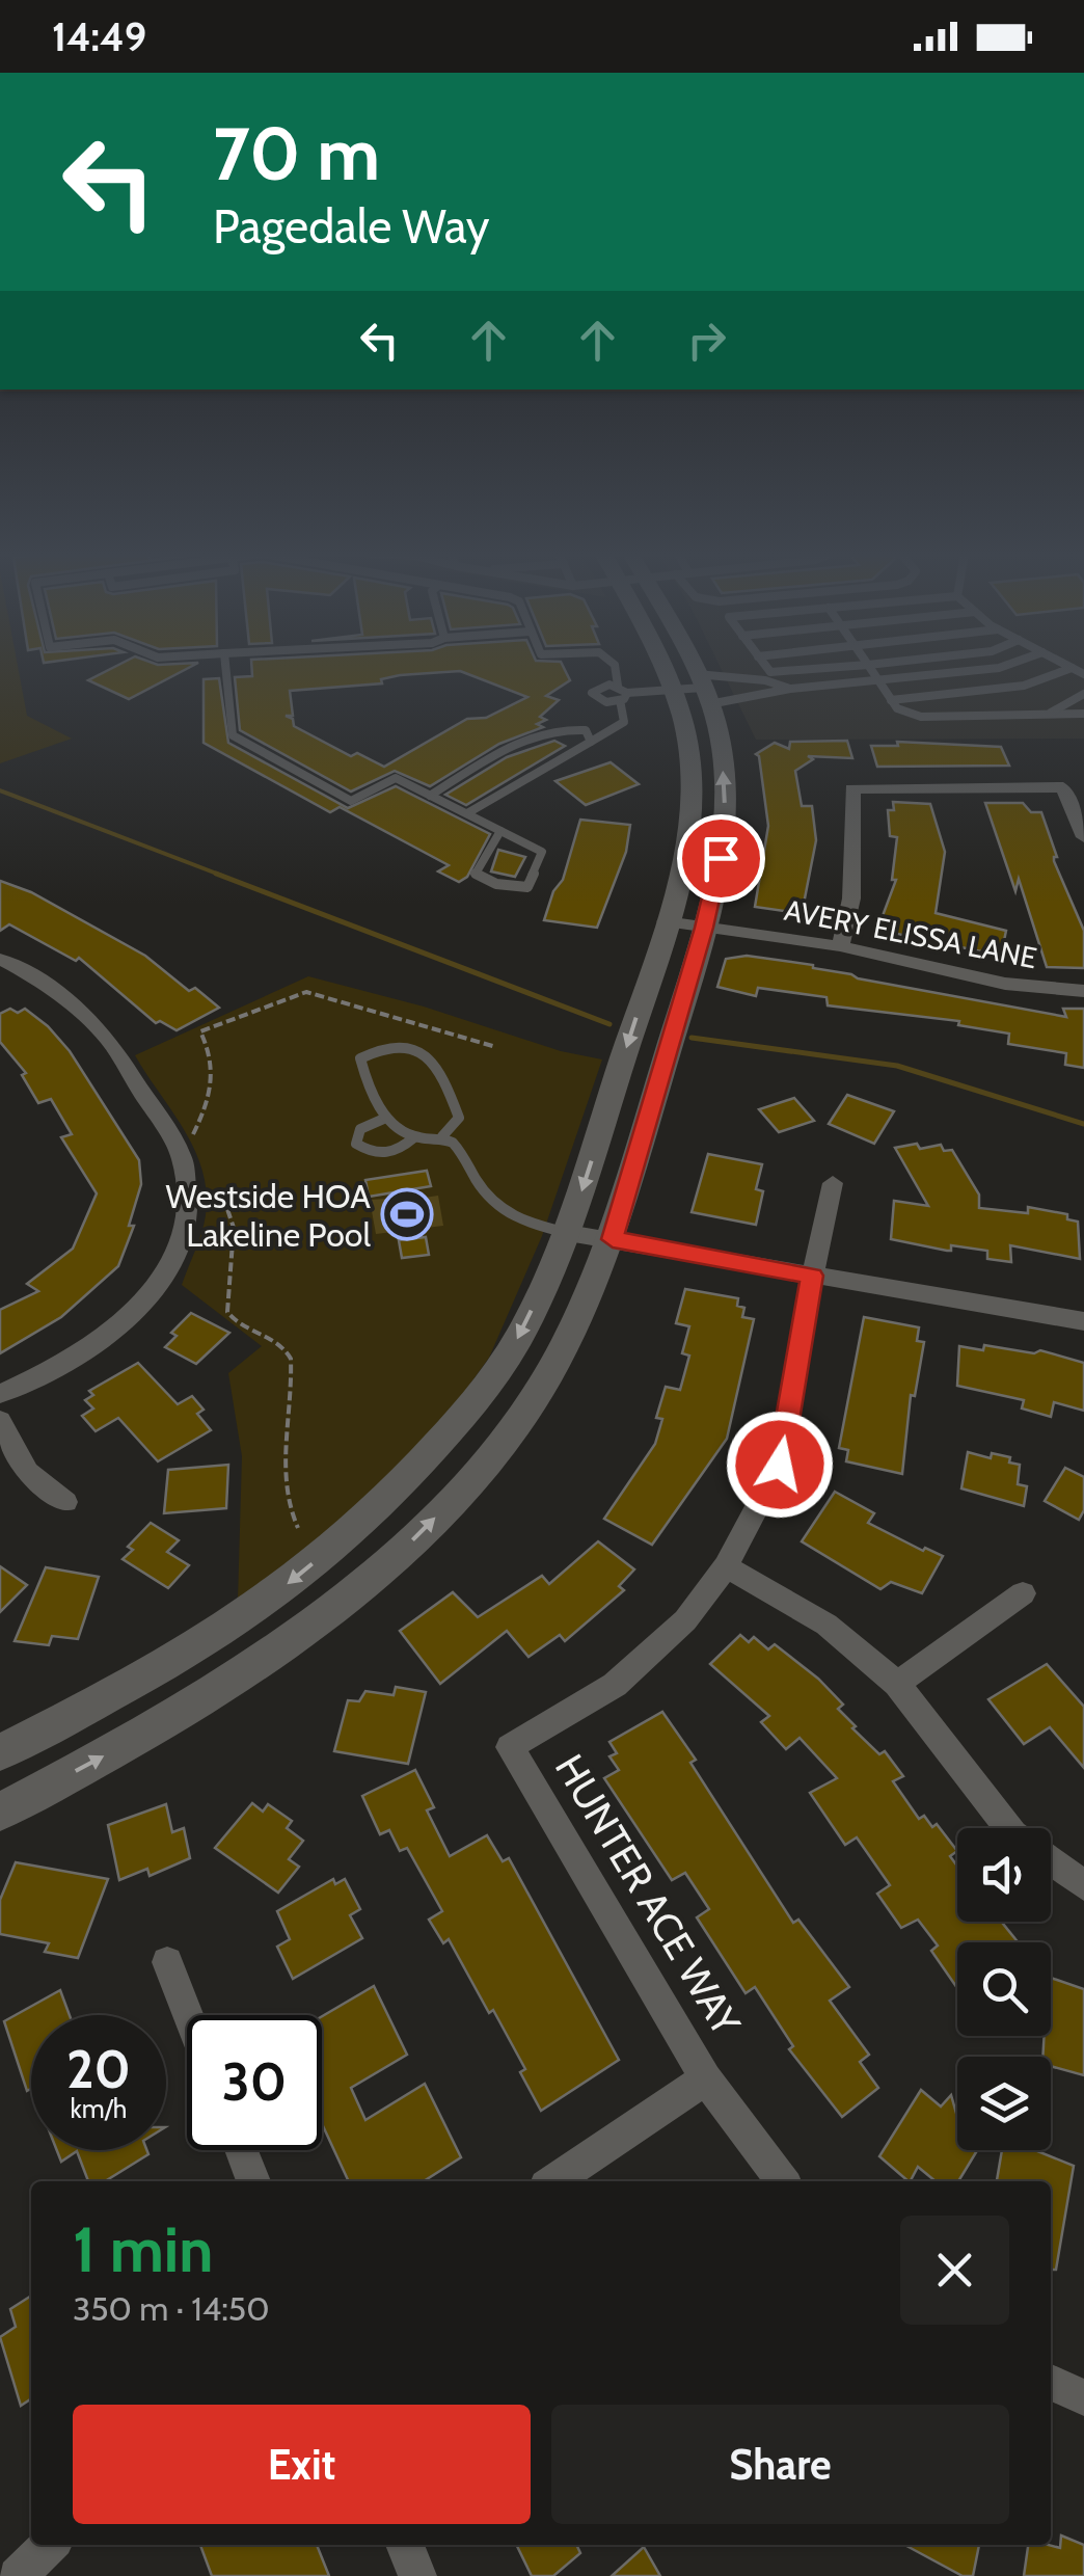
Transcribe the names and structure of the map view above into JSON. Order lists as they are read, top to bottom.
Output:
{
  "streets": {
    "street": ["AVERY ELISSA LANE", "HUNTER ACE WAY"]
  },
  "places": {
    "sports": ["Westside HOA Lakeline Pool"]
  },
  "page": {
    "status": "14:49",
    "turn": ["70 m", "Pagedale Way"],
    "speed": "20 km/h",
    "limit": "30",
    "heading": ["1 min", "350 m · 14:50"],
    "buttons": ["Exit", "Share"]
  }
}
